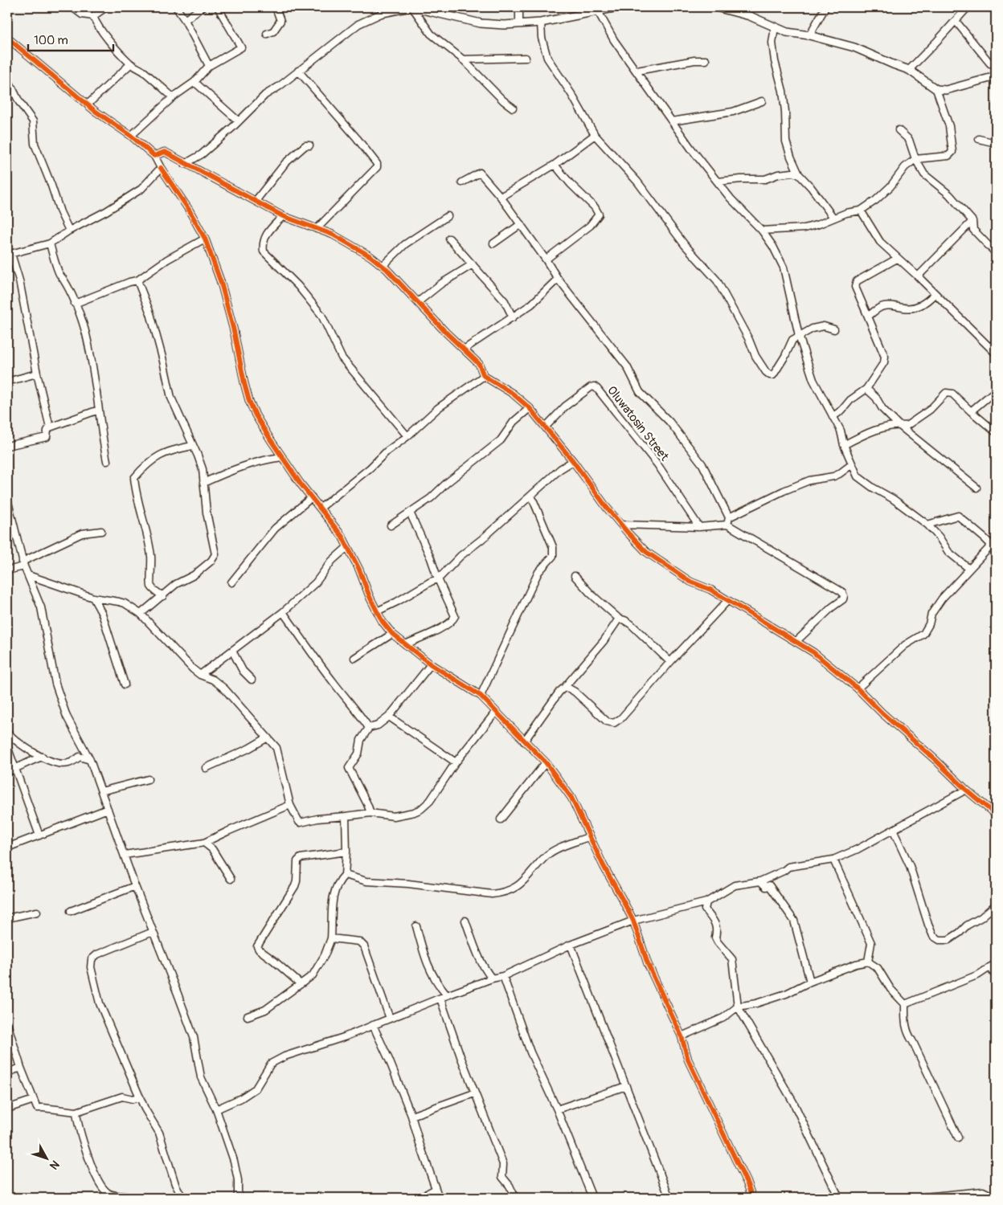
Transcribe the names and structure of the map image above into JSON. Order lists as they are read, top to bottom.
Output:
{
  "streets": {
    "street": ["Oluwatosin Street"]
  },
  "scale_bar": "100 m",
  "north": "bottom right"
}
